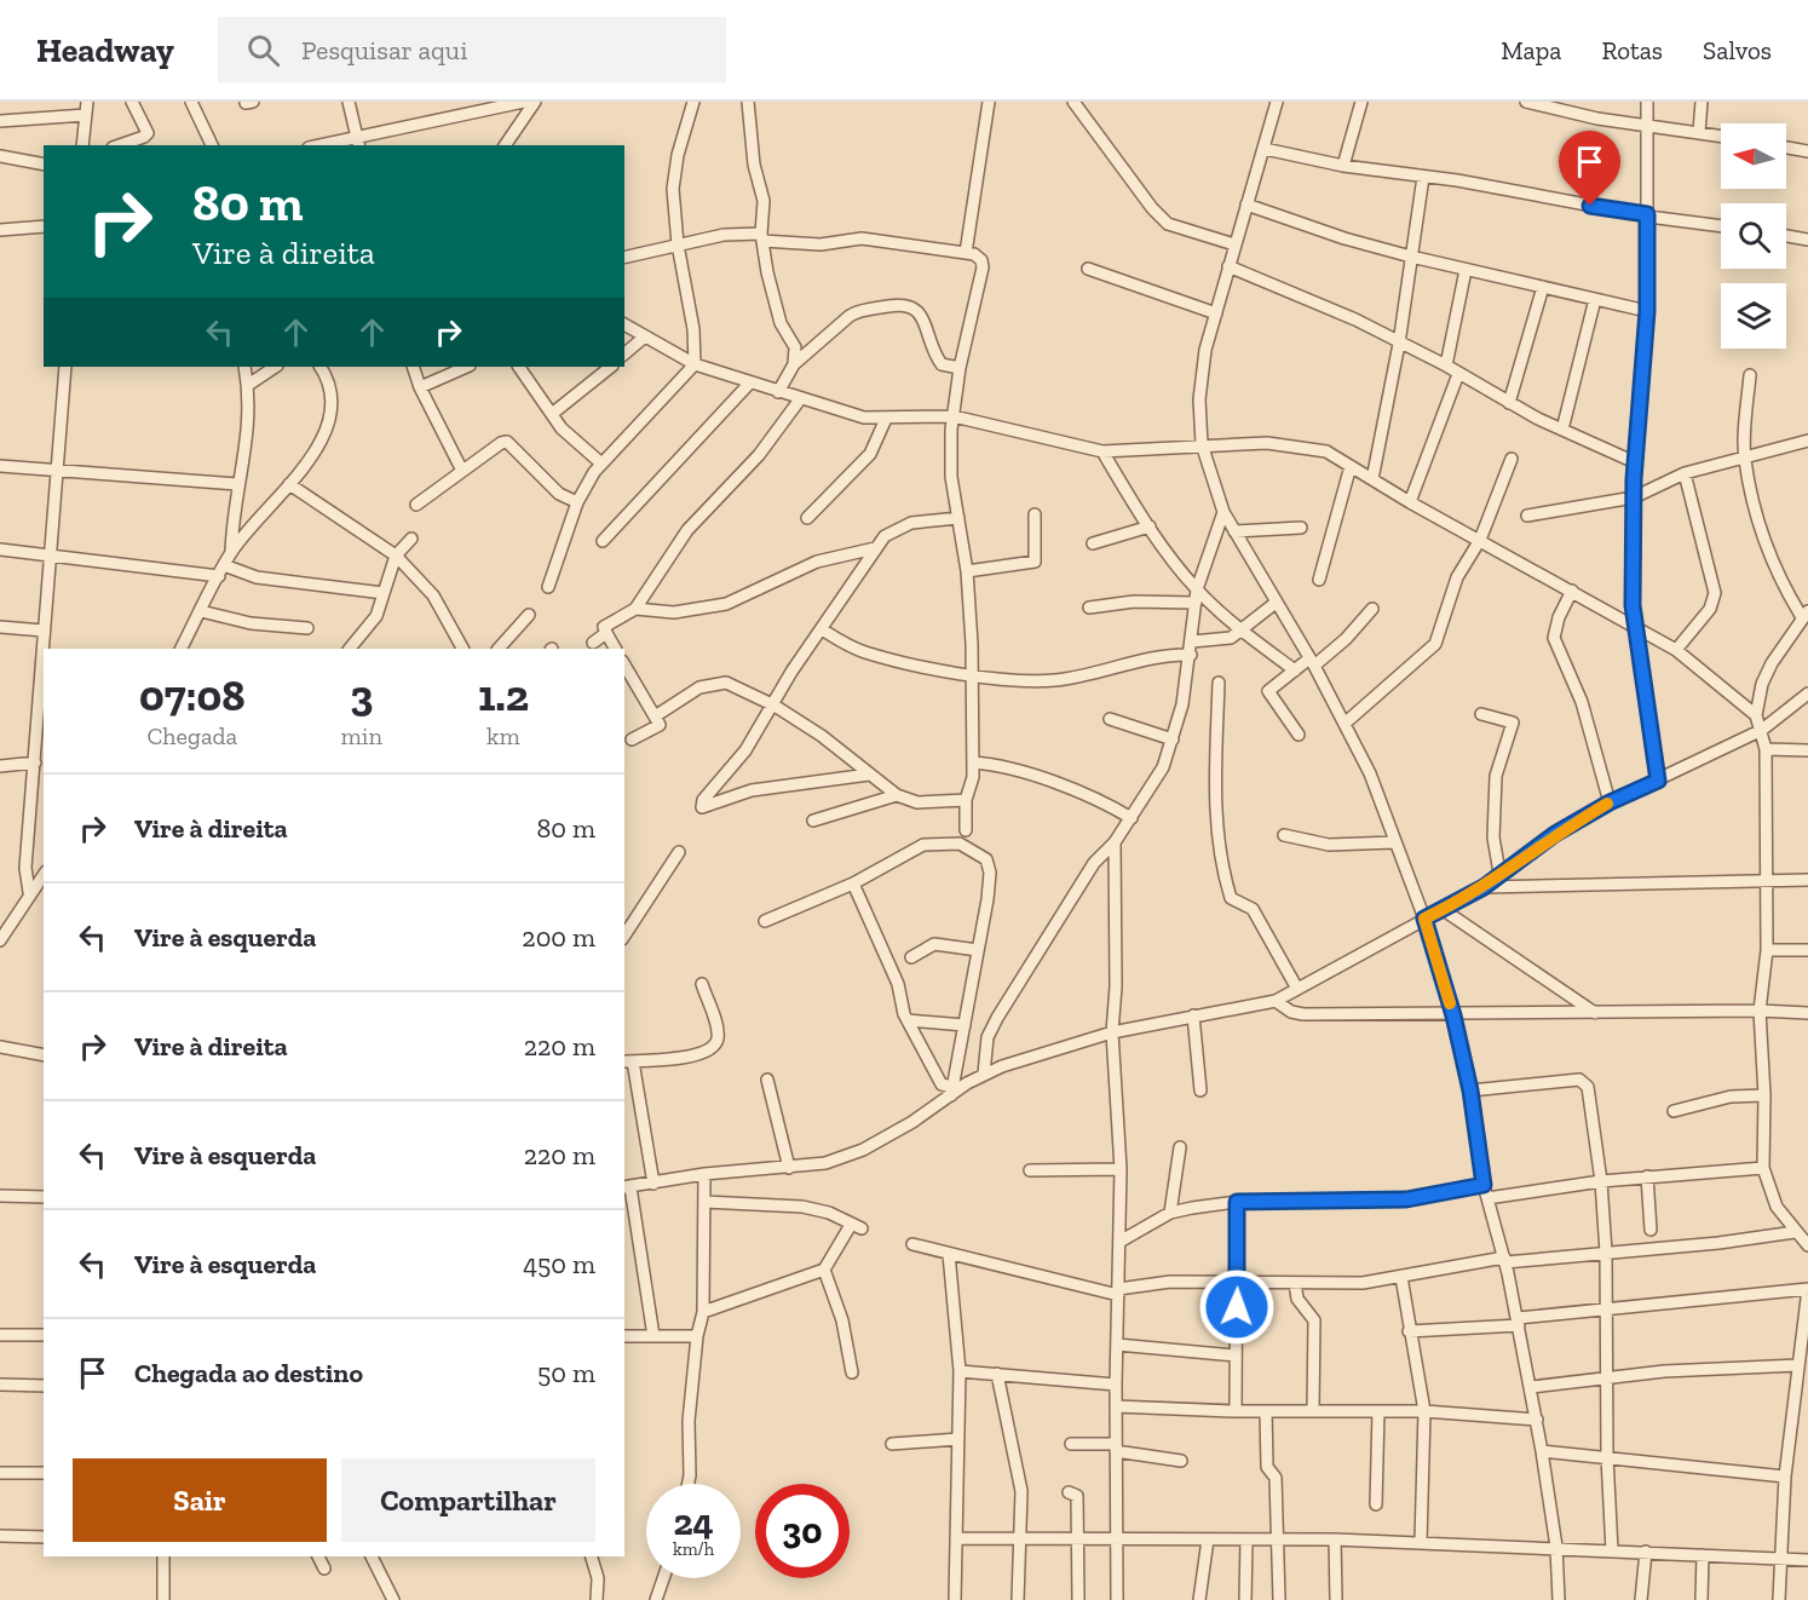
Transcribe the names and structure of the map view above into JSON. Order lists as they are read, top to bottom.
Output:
{
  "north": "left",
  "page": {
    "header": "Headway",
    "search": "Pesquisar aqui",
    "nav": ["Mapa", "Rotas", "Salvos"],
    "turn": ["80 m", "Vire à direita"],
    "eta": [
      "07:08",
      "Chegada",
      "3",
      "min",
      "1.2",
      "km"
    ],
    "list": [
      {
        "name": "Vire à direita",
        "value": "80 m"
      },
      {
        "name": "Vire à esquerda",
        "value": "200 m"
      },
      {
        "name": "Vire à direita",
        "value": "220 m"
      },
      {
        "name": "Vire à esquerda",
        "value": "220 m"
      },
      {
        "name": "Vire à esquerda",
        "value": "450 m"
      },
      {
        "name": "Chegada ao destino",
        "value": "50 m"
      }
    ],
    "buttons": ["Sair", "Compartilhar"],
    "speed": "24 km/h",
    "limit": "30"
  }
}
